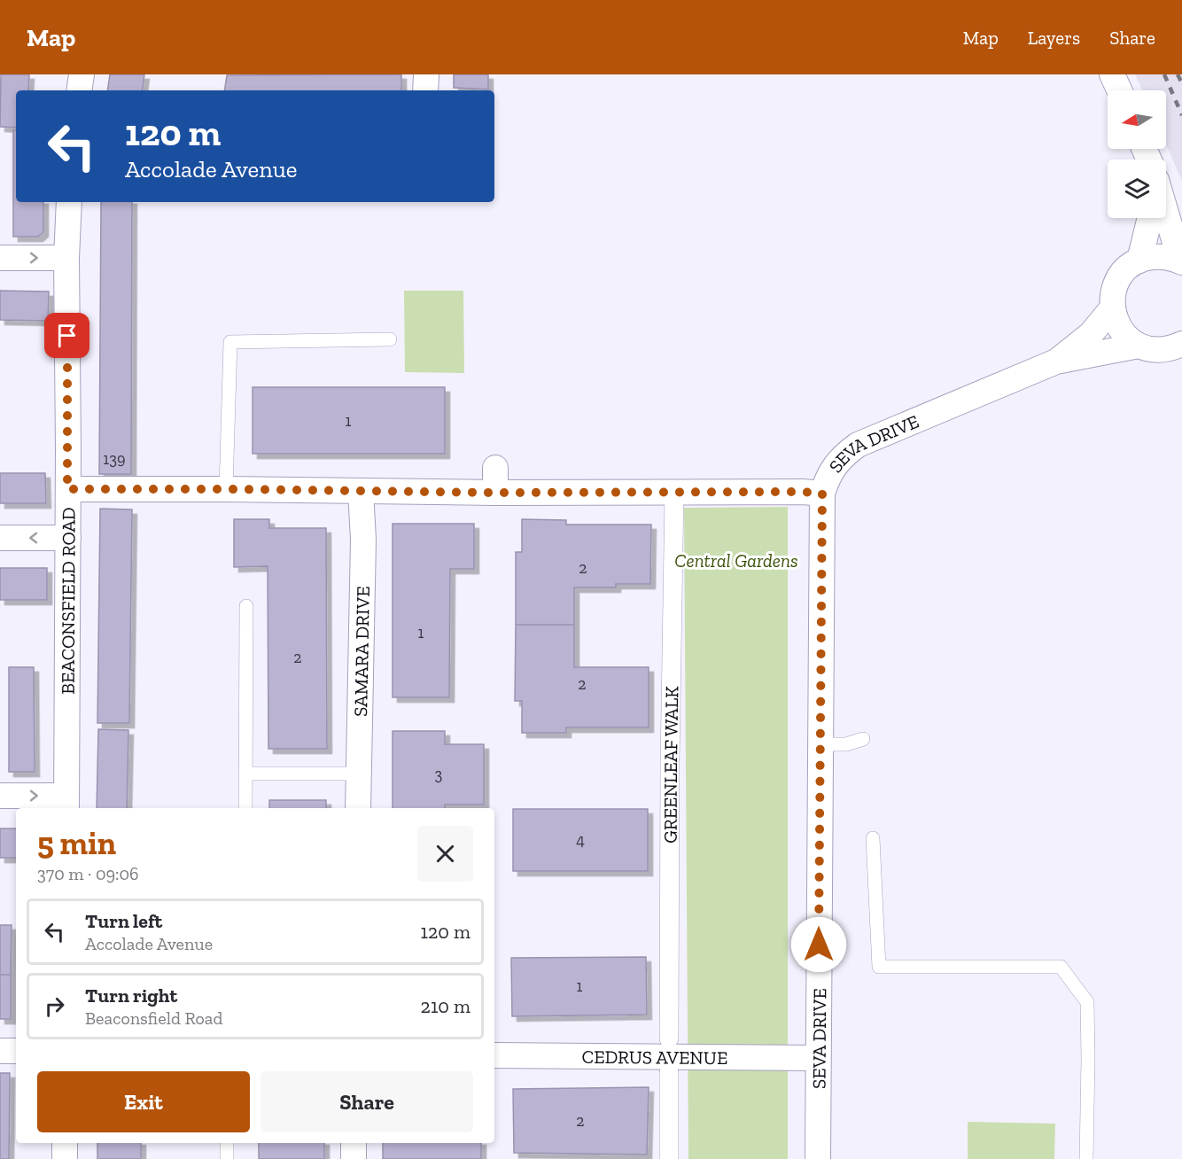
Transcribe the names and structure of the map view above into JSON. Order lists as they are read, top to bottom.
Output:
{
  "streets": {
    "street": [
      "SEVA DRIVE",
      "BEACONSFIELD ROAD",
      "SAMARA DRIVE",
      "GREENLEAF WALK",
      "CEDRUS AVENUE"
    ]
  },
  "crossings": [
    ["SEVA DRIVE", "CEDRUS AVENUE"]
  ],
  "parks": ["Central Gardens"],
  "house_numbers": [
    "1",
    "139",
    "2",
    "1",
    "2",
    "2",
    "3",
    "4",
    "1",
    "2"
  ],
  "north": "left",
  "page": {
    "header": "Map",
    "nav": ["Map", "Layers", "Share"],
    "turn": ["120 m", "Accolade Avenue"],
    "heading": ["5 min", "370 m · 09:06"],
    "list": [
      {
        "name": "Turn left",
        "note": "Accolade Avenue",
        "value": "120 m"
      },
      {
        "name": "Turn right",
        "note": "Beaconsfield Road",
        "value": "210 m"
      }
    ],
    "buttons": ["Exit", "Share"]
  }
}
